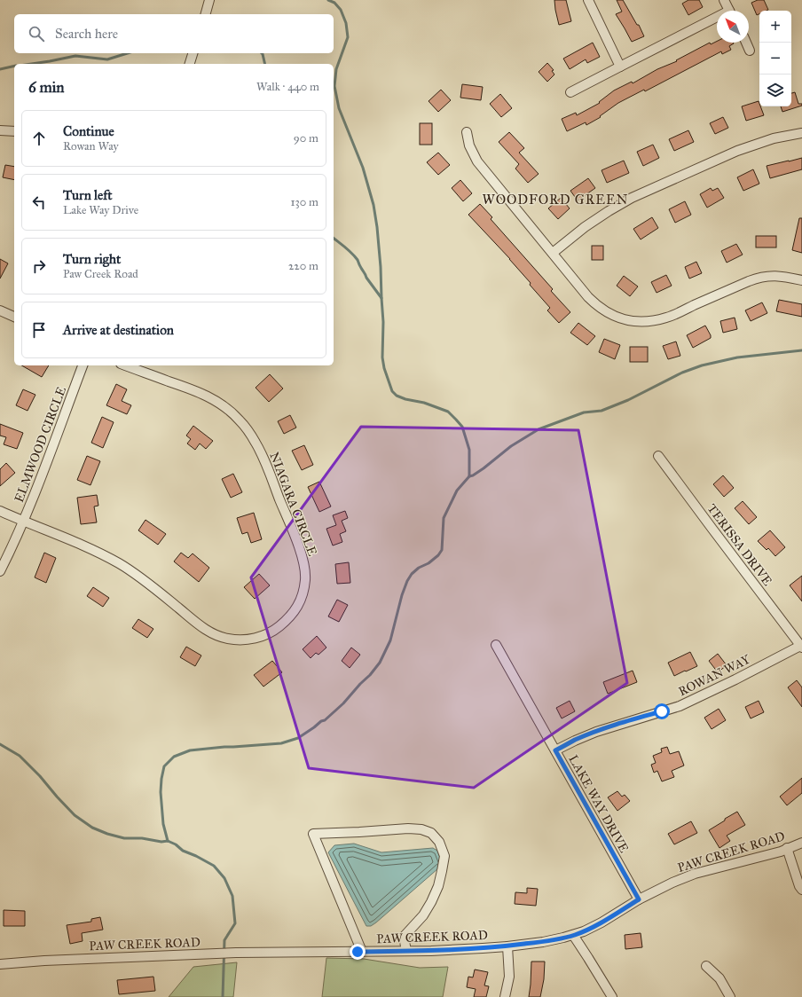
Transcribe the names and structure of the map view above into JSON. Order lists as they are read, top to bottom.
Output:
{
  "streets": {
    "street": [
      "ELMWOOD CIRCLE",
      "NIAGARA CIRCLE",
      "TERISSA DRIVE",
      "ROWAN WAY",
      "LAKE WAY DRIVE",
      "PAW CREEK ROAD"
    ]
  },
  "crossings": [
    ["ELMWOOD CIRCLE", "NIAGARA CIRCLE"],
    ["TERISSA DRIVE", "ROWAN WAY"],
    ["ROWAN WAY", "LAKE WAY DRIVE"],
    ["LAKE WAY DRIVE", "PAW CREEK ROAD"]
  ],
  "districts": ["WOODFORD GREEN"],
  "north": "top left",
  "page": {
    "map_buttons": ["+", "−"],
    "search": "Search here",
    "heading": ["6 min", "Walk · 440 m"],
    "list": [
      ["Continue", "Rowan Way", "90 m"],
      ["Turn left", "Lake Way Drive", "130 m"],
      ["Turn right", "Paw Creek Road", "220 m"],
      "Arrive at destination"
    ]
  }
}
